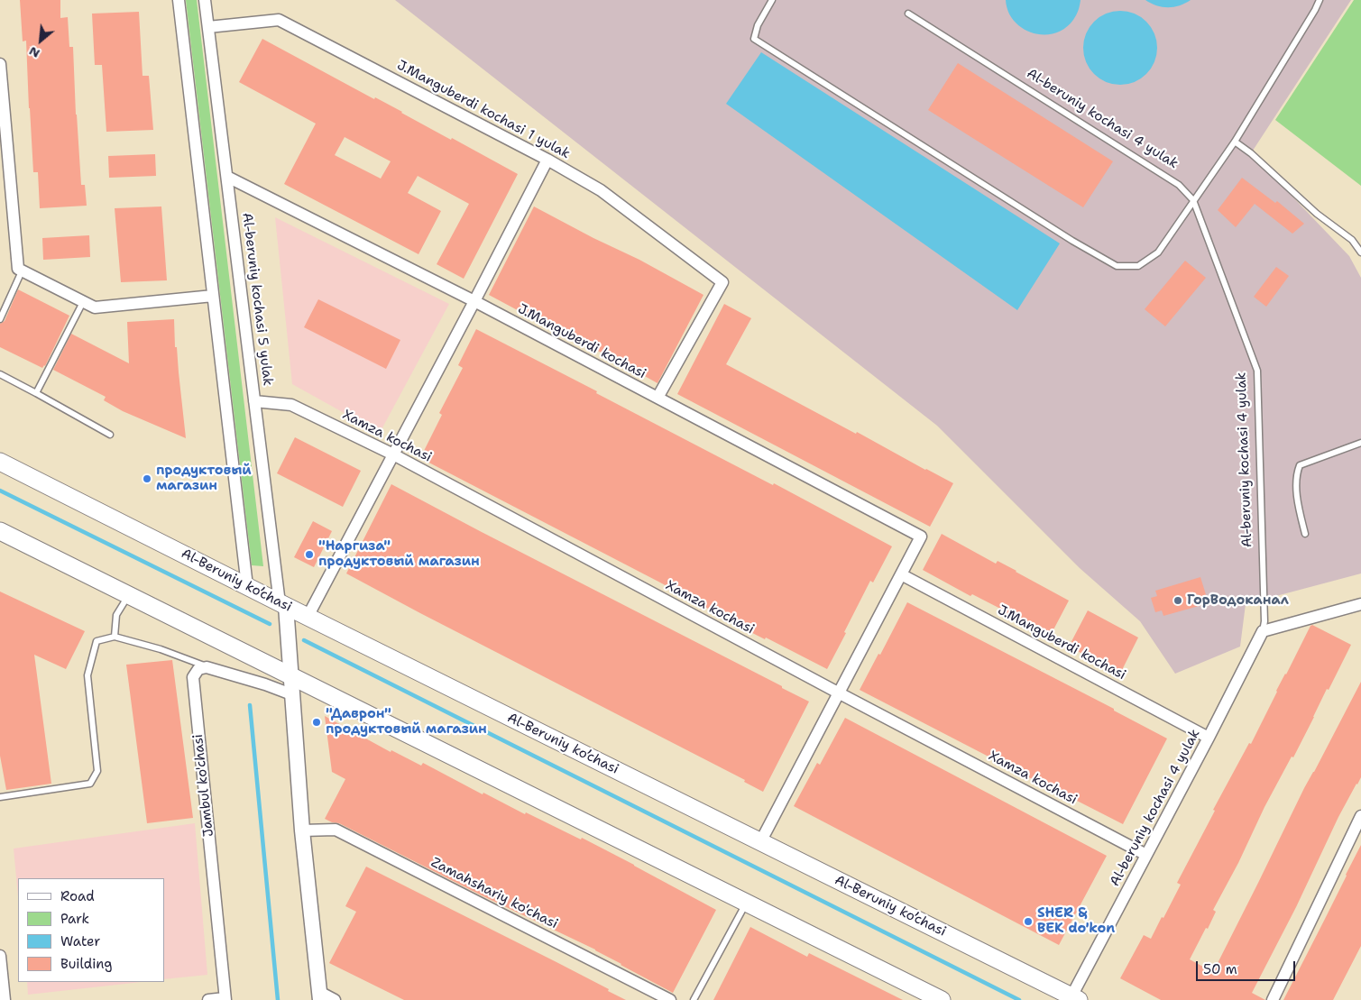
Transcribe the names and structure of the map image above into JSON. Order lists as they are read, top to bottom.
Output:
{
  "streets": {
    "main road": ["Al-Beruniy ko’chasi"],
    "street": [
      "J.Manguberdi kochasi 1 yulak",
      "Al-beruniy kochasi 4 yulak",
      "Al-beruniy kochasi 5 yulak",
      "J.Manguberdi kochasi",
      "Xamza kochasi",
      "Jambul ko'chasi",
      "Zamahshariy ko'chasi"
    ]
  },
  "crossings": [
    ["J.Manguberdi kochasi 1 yulak", "Al-beruniy kochasi 5 yulak"],
    ["J.Manguberdi kochasi 1 yulak", "J.Manguberdi kochasi"],
    ["Al-beruniy kochasi 4 yulak", "J.Manguberdi kochasi"],
    ["Al-beruniy kochasi 4 yulak", "Xamza kochasi"],
    ["Al-beruniy kochasi 4 yulak", "Al-Beruniy ko’chasi"],
    ["Al-beruniy kochasi 5 yulak", "J.Manguberdi kochasi"],
    ["Al-beruniy kochasi 5 yulak", "Xamza kochasi"],
    ["Al-beruniy kochasi 5 yulak", "Al-Beruniy ko’chasi"]
  ],
  "places": [
    "продуктовый магазин",
    "\"Наргиза\" продуктовый магазин",
    "ГорВодоканал",
    "\"Даврон\" продуктовый магазин",
    "SHER & BEK do'kon"
  ],
  "legend": [
    "Road",
    "Park",
    "Water",
    "Building"
  ],
  "scale_bar": "50 m",
  "north": "bottom left"
}
